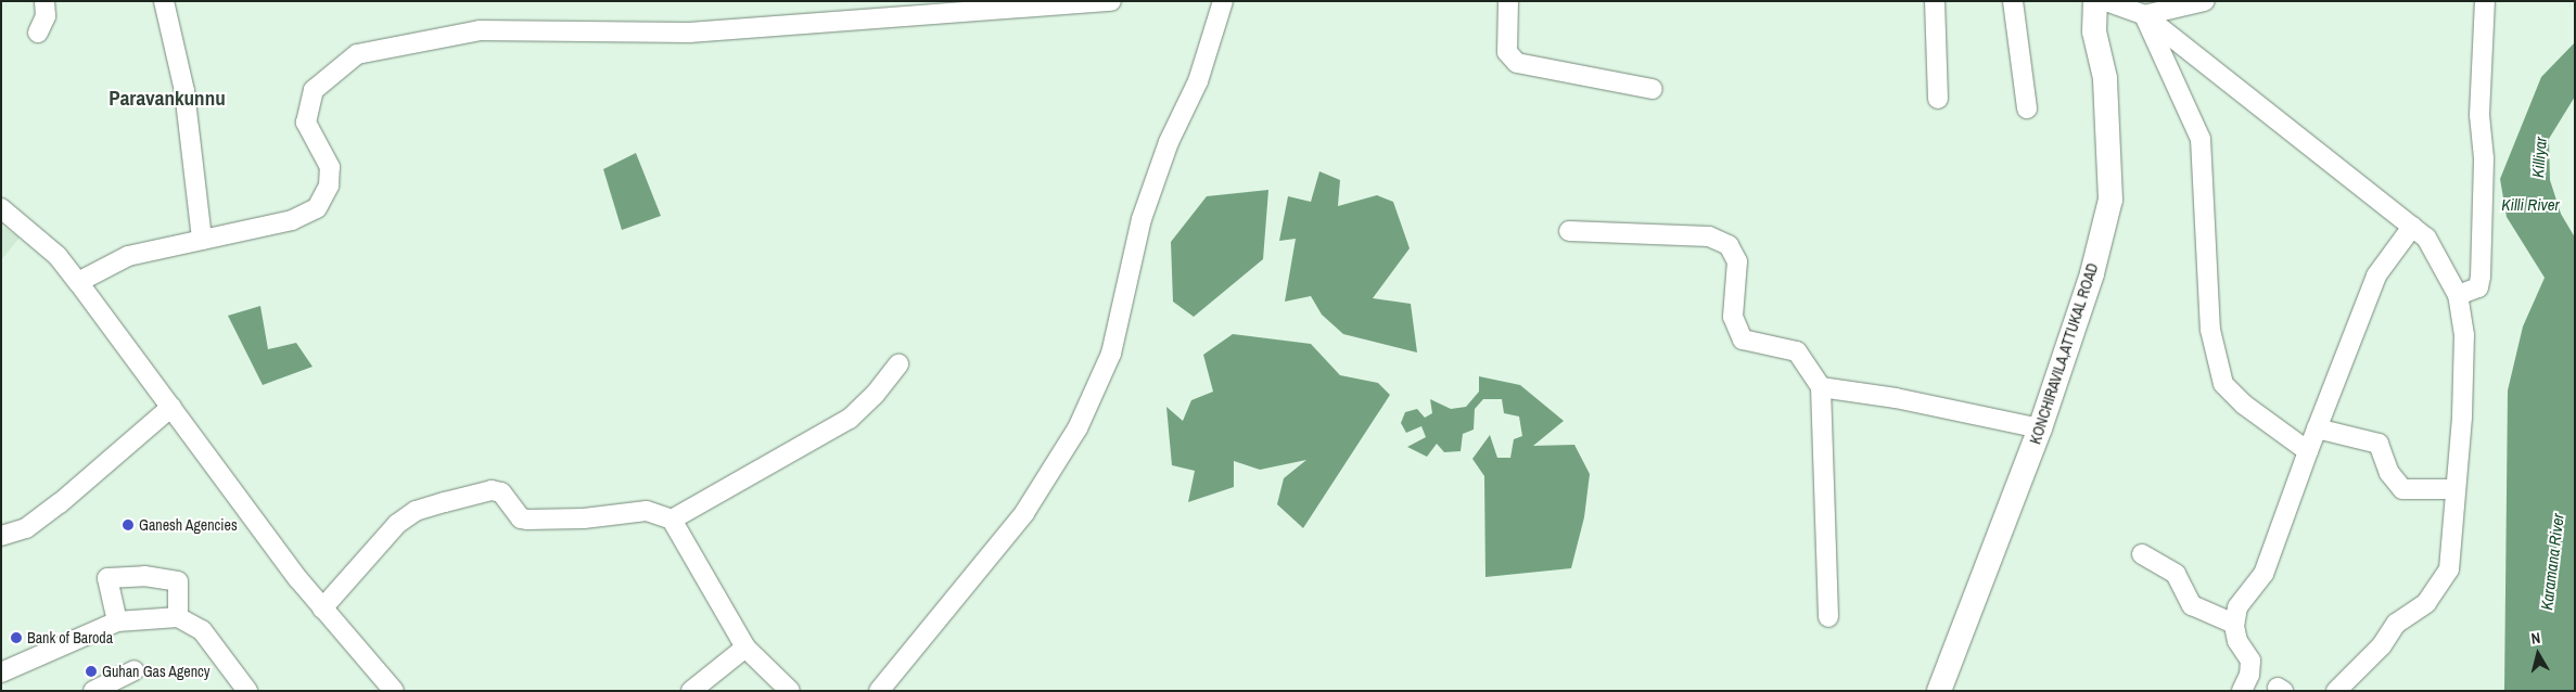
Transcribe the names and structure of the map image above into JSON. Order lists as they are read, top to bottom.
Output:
{
  "streets": {
    "main road": ["KONCHIRAVILA,ATTUKAL ROAD"]
  },
  "districts": ["Paravankunnu"],
  "water": ["Killiyar", "Killi River", "Karamana River"],
  "places": ["Ganesh Agencies", "Bank of Baroda", "Guhan Gas Agency"],
  "north": "top"
}
